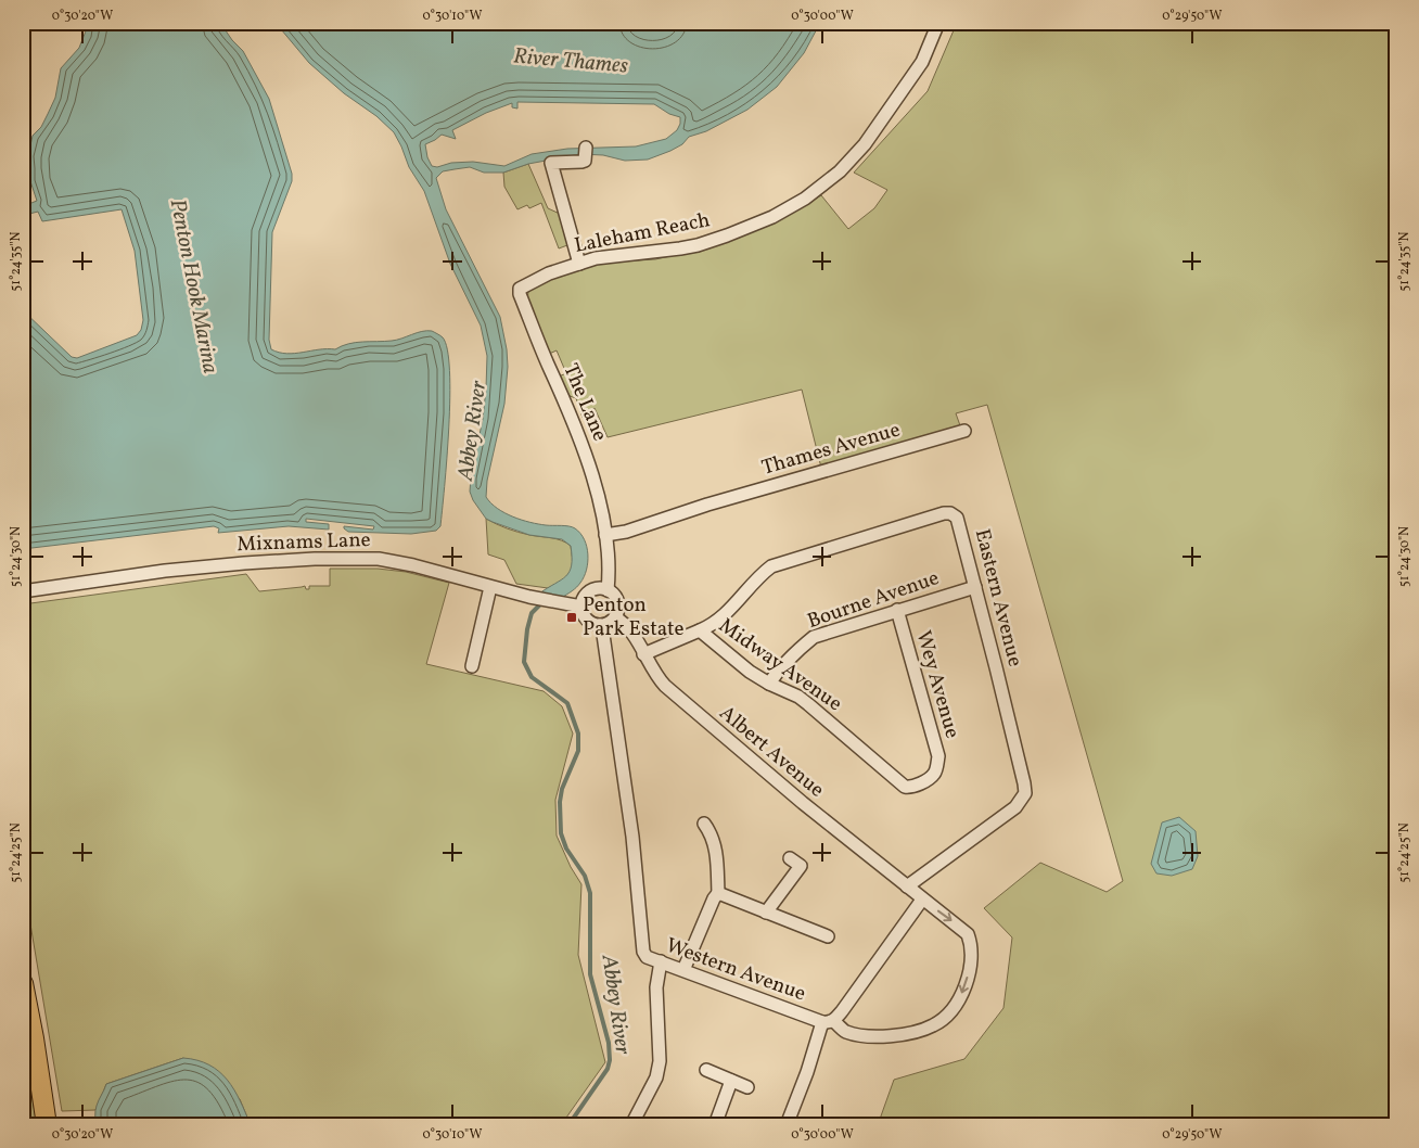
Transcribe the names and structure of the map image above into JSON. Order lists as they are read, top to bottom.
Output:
{
  "streets": {
    "street": [
      "Laleham Reach",
      "The Lane",
      "Thames Avenue",
      "Mixnams Lane",
      "Eastern Avenue",
      "Bourne Avenue",
      "Midway Avenue",
      "Wey Avenue",
      "Albert Avenue",
      "Western Avenue"
    ]
  },
  "crossings": [
    ["Laleham Reach", "The Lane"],
    ["The Lane", "Thames Avenue"],
    ["The Lane", "Mixnams Lane"],
    ["The Lane", "Albert Avenue"],
    ["The Lane", "Western Avenue"],
    ["Mixnams Lane", "Albert Avenue"],
    ["Mixnams Lane", "Western Avenue"],
    ["Eastern Avenue", "Bourne Avenue"],
    ["Eastern Avenue", "Midway Avenue"],
    ["Eastern Avenue", "Albert Avenue"],
    ["Bourne Avenue", "Midway Avenue"],
    ["Bourne Avenue", "Wey Avenue"],
    ["Midway Avenue", "Wey Avenue"],
    ["Midway Avenue", "Albert Avenue"],
    ["Albert Avenue", "Western Avenue"]
  ],
  "water": ["River Thames", "Penton Hook Marina", "Abbey River"],
  "places": {
    "transit": ["Penton Park Estate"]
  },
  "coordinates": [
    "0°30'20\"W",
    "0°30'10\"W",
    "0°30'00\"W",
    "0°29'50\"W",
    "51°24'35\"N",
    "51°24'30\"N",
    "51°24'25\"N"
  ]
}
